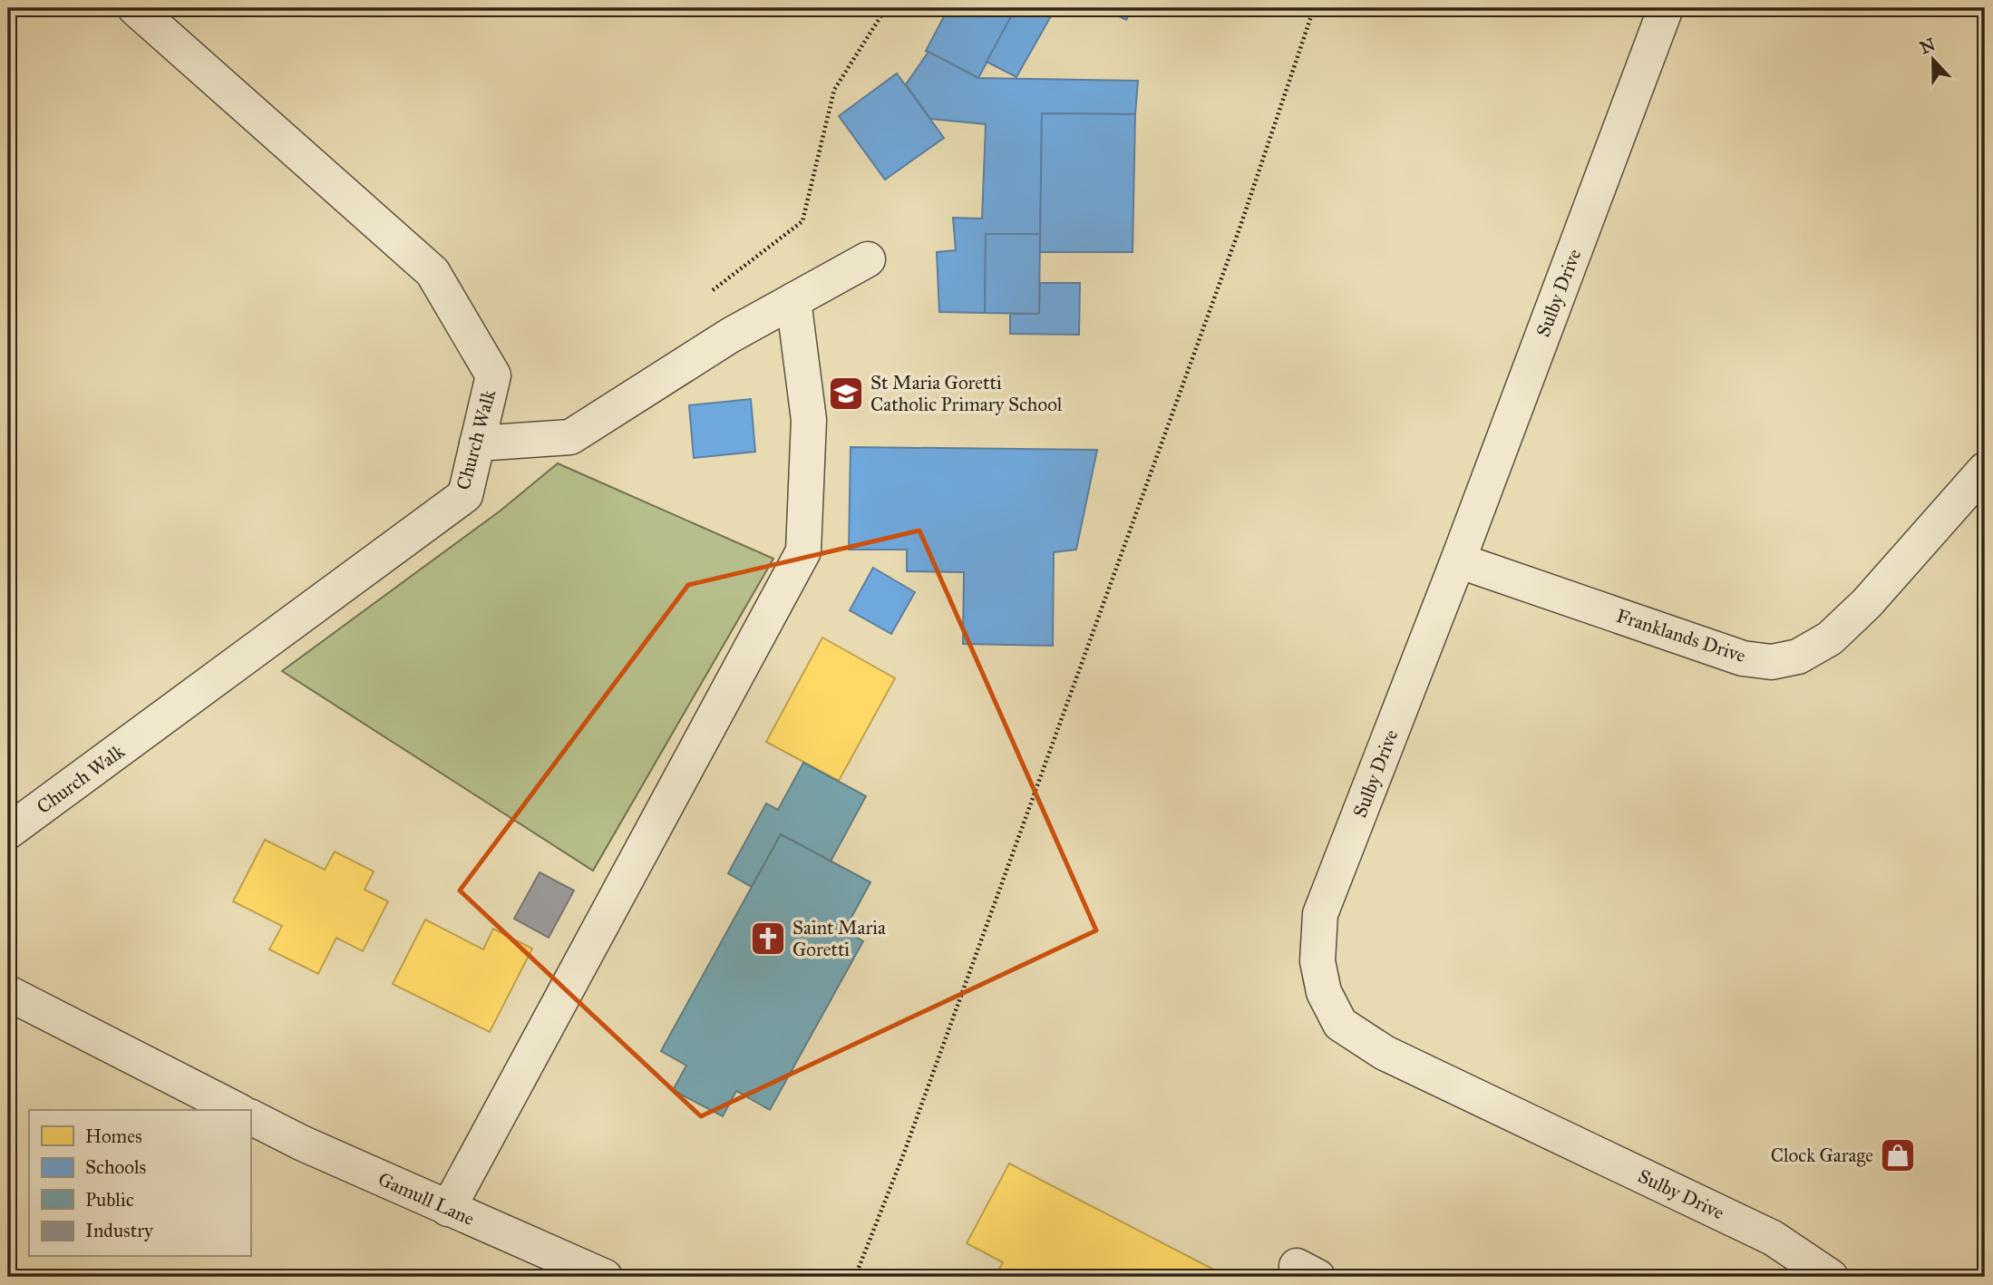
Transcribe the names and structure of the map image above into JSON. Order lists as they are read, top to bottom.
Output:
{
  "streets": {
    "street": [
      "Sulby Drive",
      "Church Walk",
      "Franklands Drive",
      "Gamull Lane"
    ]
  },
  "crossings": [
    ["Sulby Drive", "Franklands Drive"]
  ],
  "places": {
    "school or university": ["St Maria Goretti Catholic Primary School"],
    "church": ["Saint Maria Goretti"],
    "shop": ["Clock Garage"]
  },
  "legend": [
    "Homes",
    "Schools",
    "Public",
    "Industry"
  ],
  "north": "top"
}
